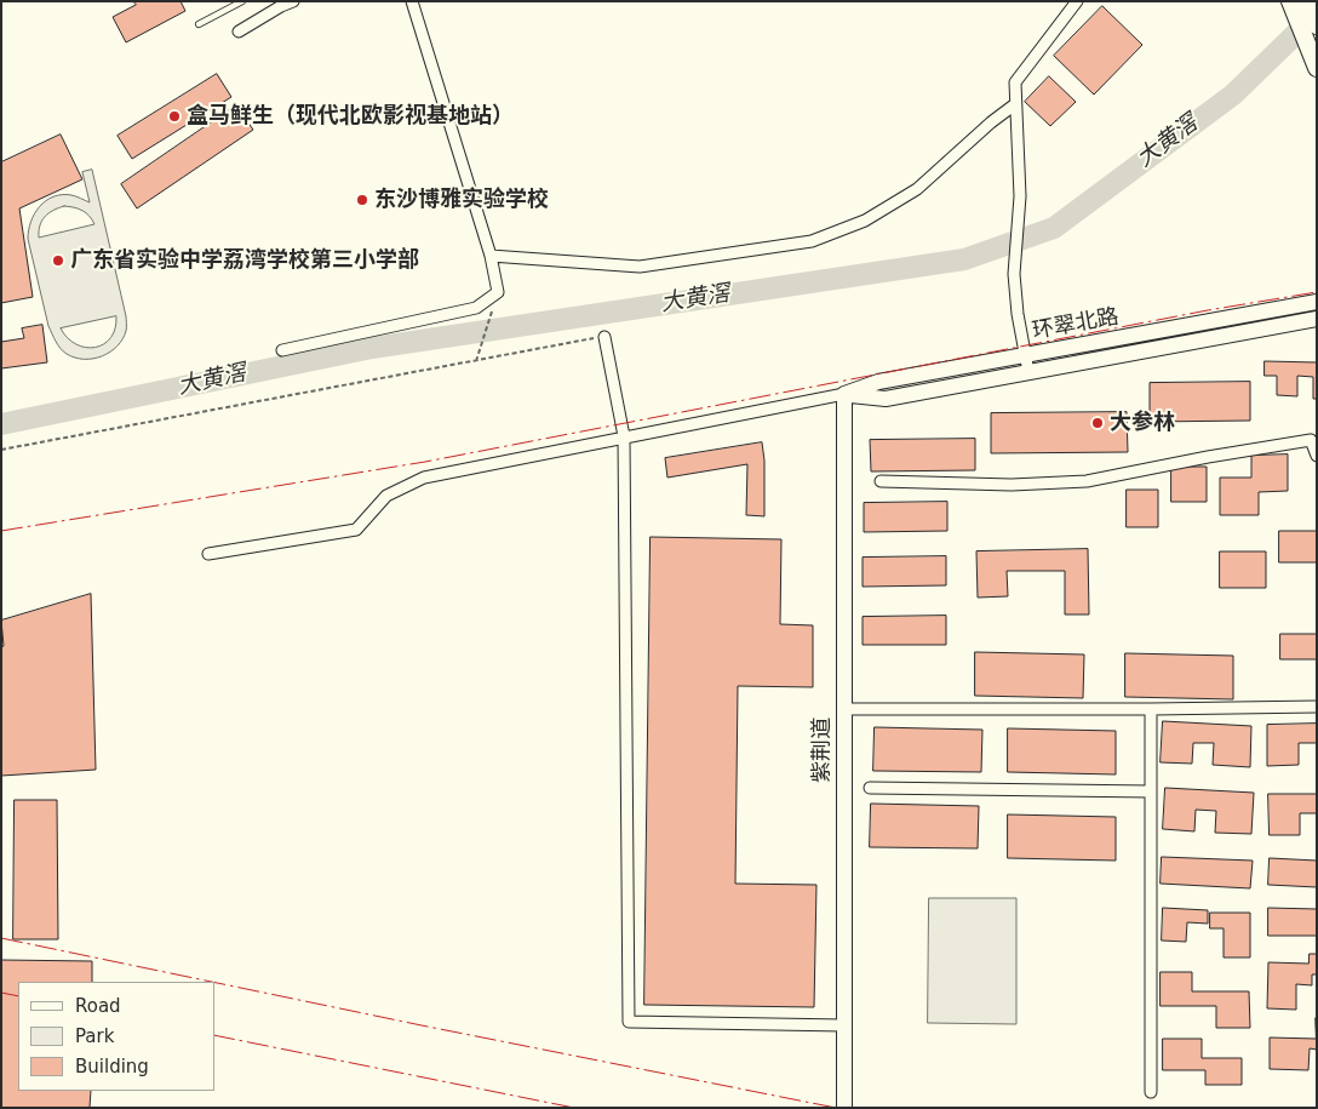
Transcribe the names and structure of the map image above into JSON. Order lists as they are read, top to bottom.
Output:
{
  "streets": {
    "street": ["环翠北路", "紫荆道"]
  },
  "crossings": [
    ["环翠北路", "紫荆道"]
  ],
  "water": ["大黄滘"],
  "places": [
    "盒马鲜生（现代北欧影视基地站）",
    "东沙博雅实验学校",
    "广东省实验中学荔湾学校第三小学部",
    "大参林"
  ],
  "legend": ["Road", "Park", "Building"]
}
